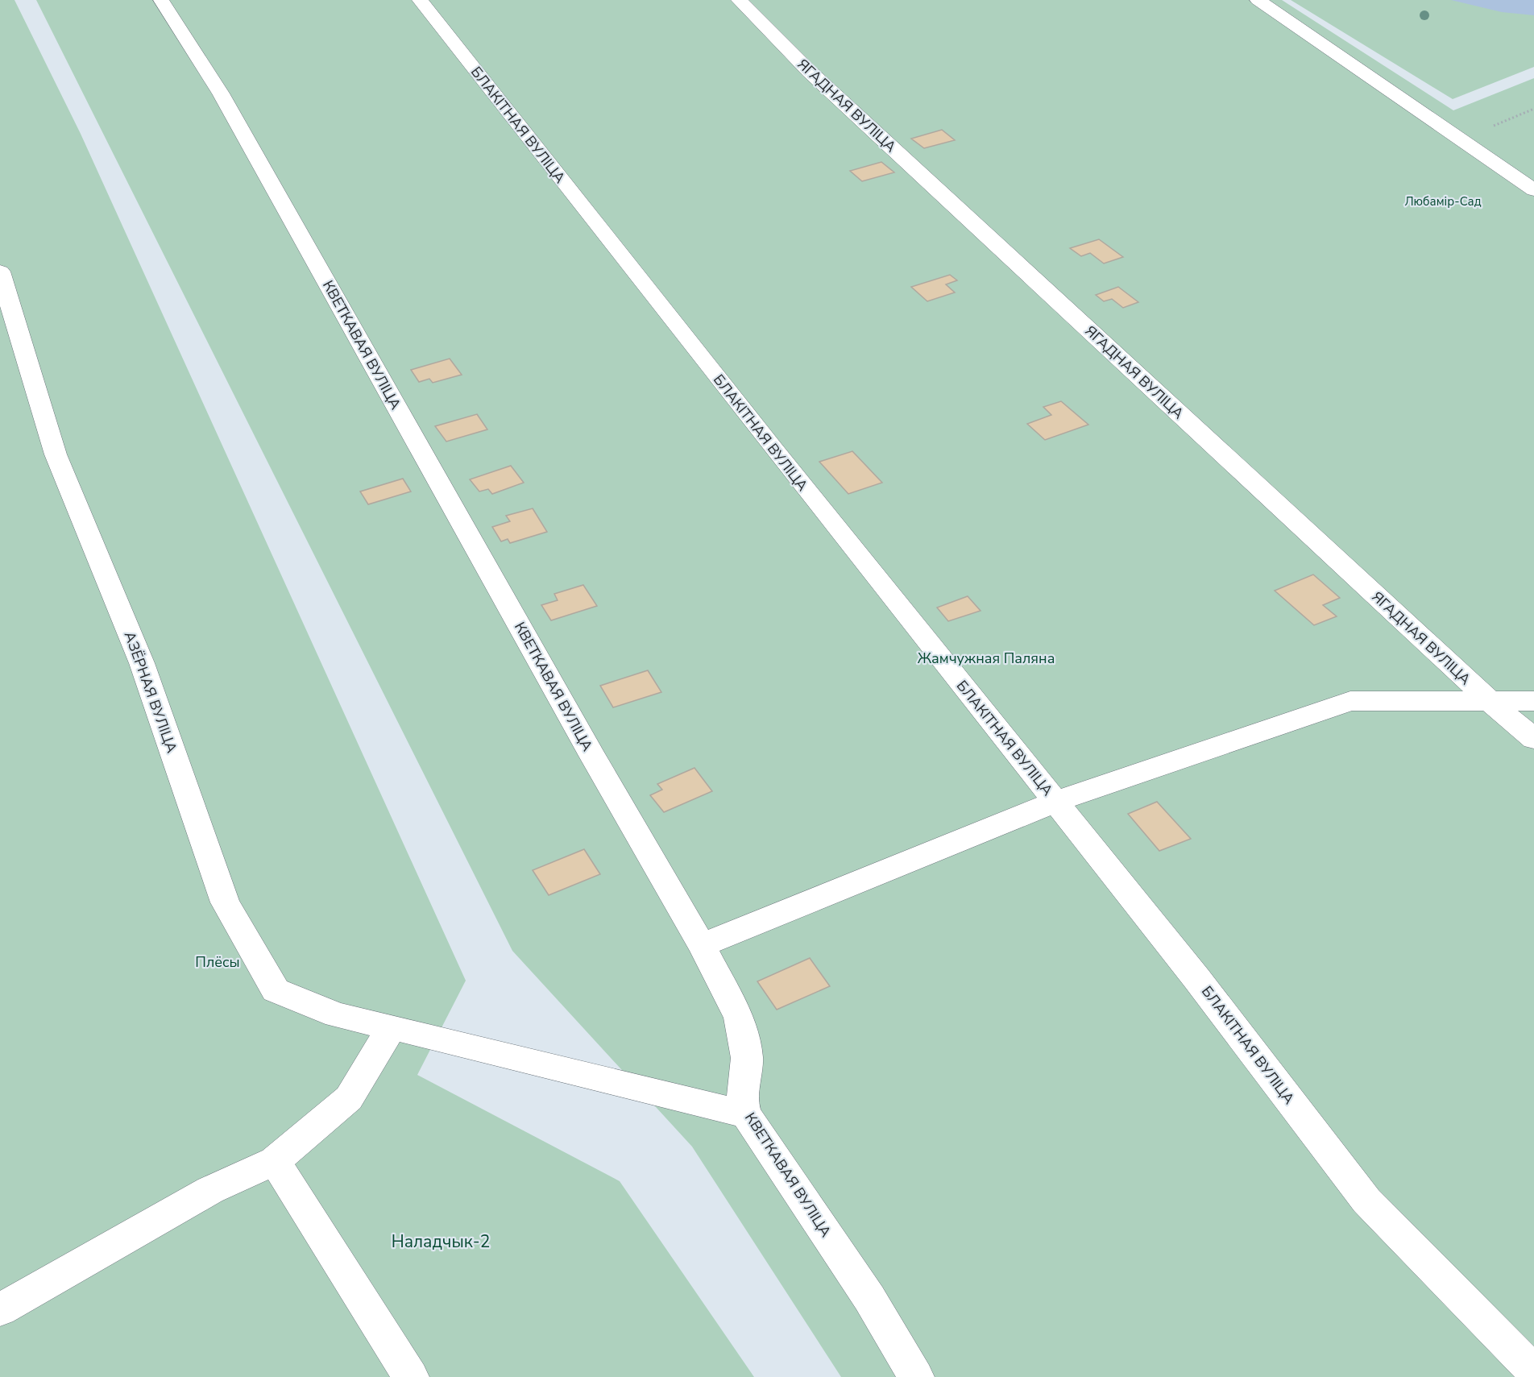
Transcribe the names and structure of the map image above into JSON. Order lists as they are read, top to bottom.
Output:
{
  "streets": {
    "street": [
      "ЯГАДНАЯ ВУЛІЦА",
      "БЛАКІТНАЯ ВУЛІЦА",
      "КВЕТКАВАЯ ВУЛІЦА",
      "АЗЁРНАЯ ВУЛІЦА"
    ]
  },
  "crossings": [
    ["КВЕТКАВАЯ ВУЛІЦА", "АЗЁРНАЯ ВУЛІЦА"]
  ],
  "parks": [
    "Любамір-Сад",
    "Жамчужная Паляна",
    "Плёсы",
    "Наладчык-2"
  ]
}
